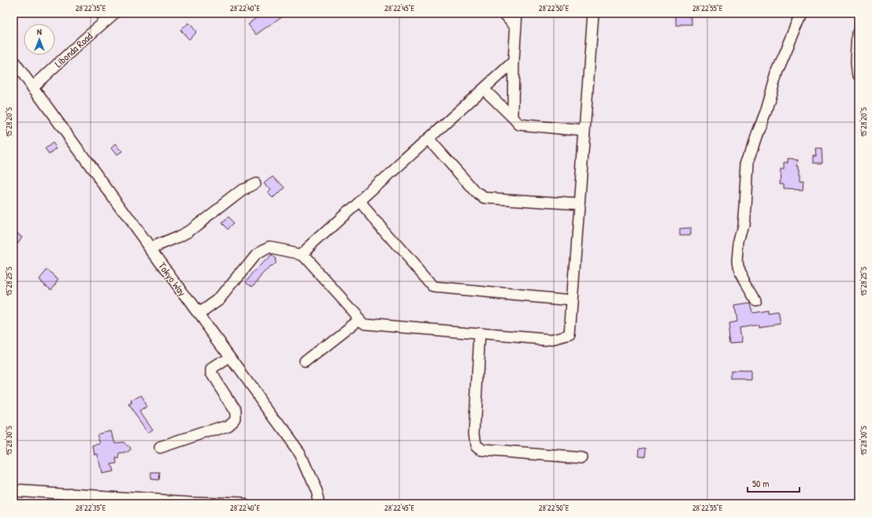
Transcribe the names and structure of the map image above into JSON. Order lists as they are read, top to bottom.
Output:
{
  "streets": {
    "street": ["Libonda Road", "Tokyo Way"]
  },
  "crossings": [
    ["Libonda Road", "Tokyo Way"]
  ],
  "scale_bar": "50 m",
  "north": "top",
  "coordinates": [
    "28°22'35\"E",
    "28°22'40\"E",
    "28°22'45\"E",
    "28°22'50\"E",
    "28°22'55\"E",
    "15°28'20\"S",
    "15°28'25\"S",
    "15°28'30\"S"
  ]
}
